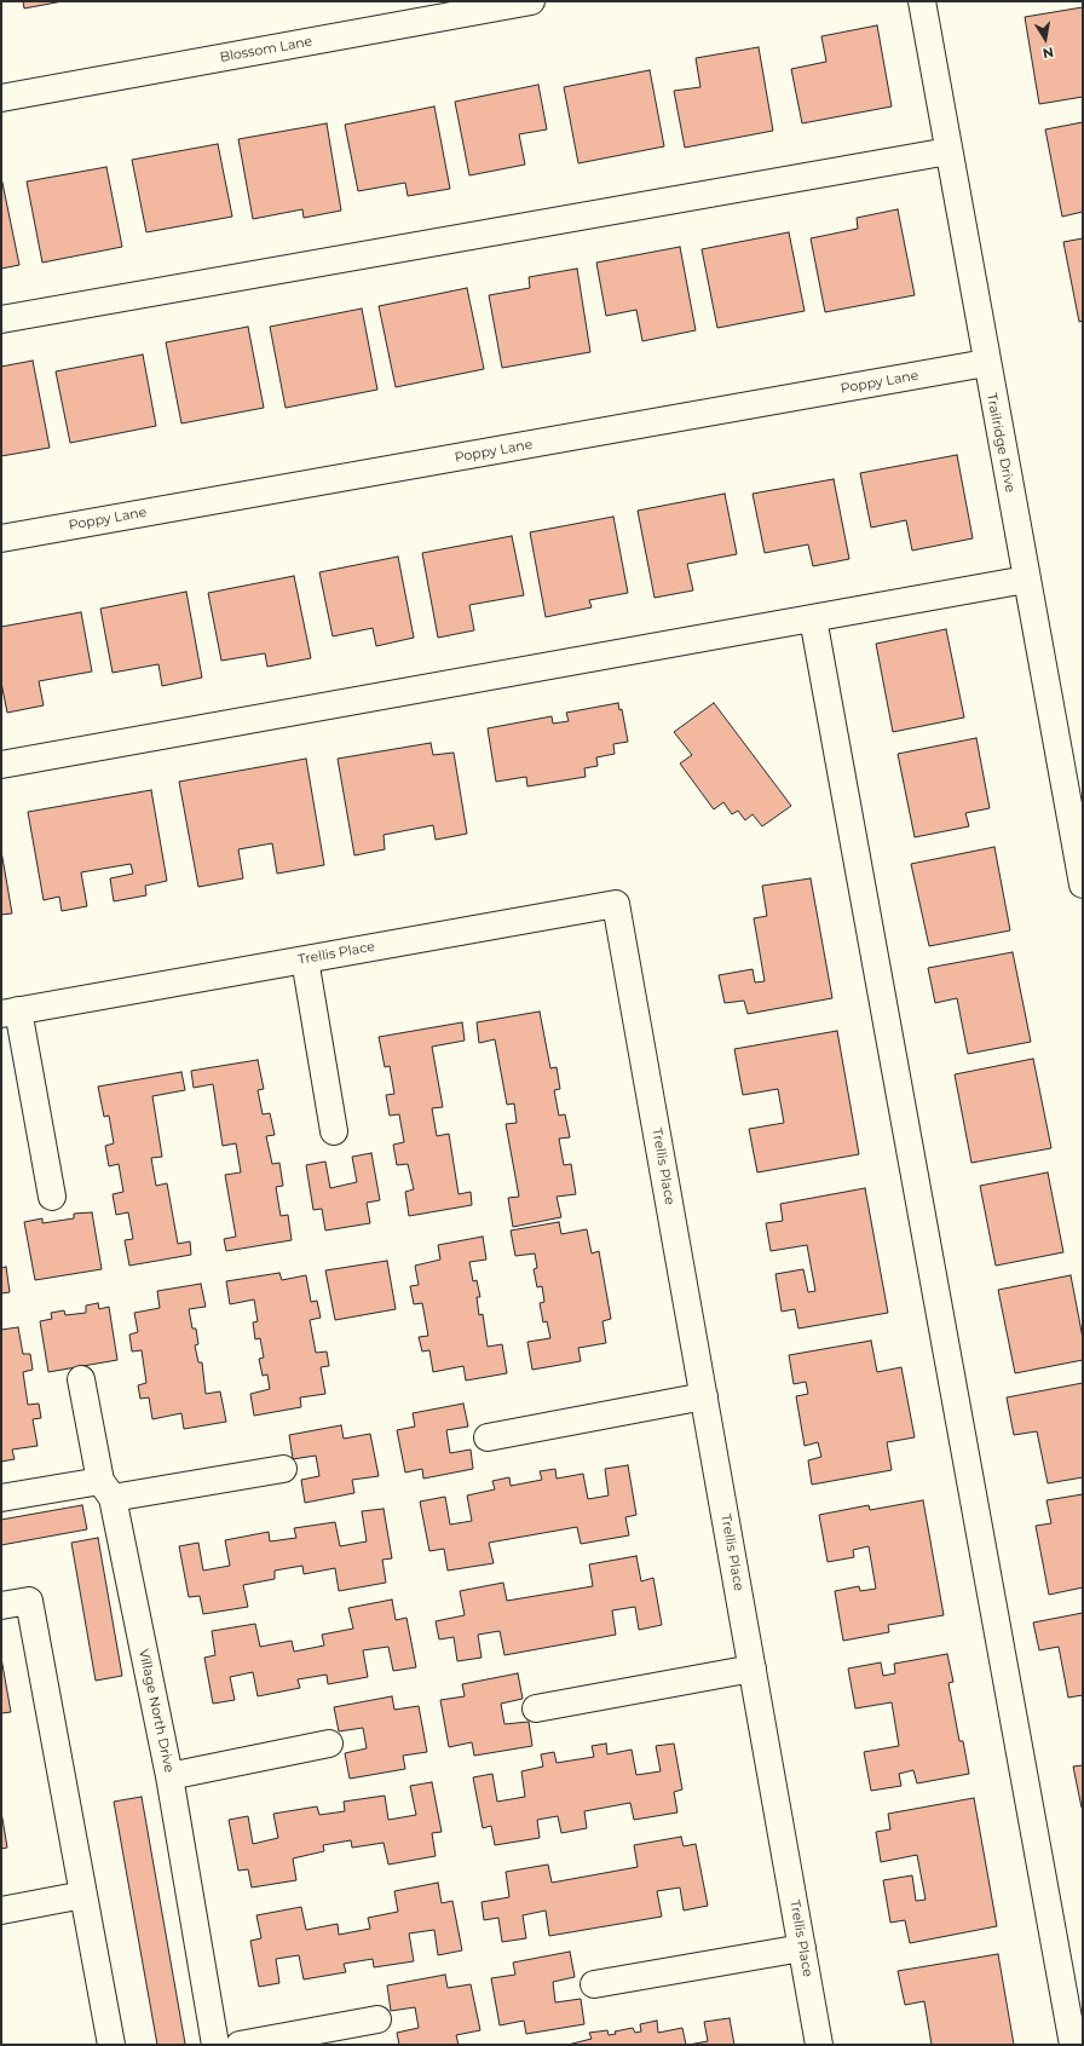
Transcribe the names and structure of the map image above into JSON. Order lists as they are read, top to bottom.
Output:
{
  "streets": {
    "street": [
      "Blossom Lane",
      "Poppy Lane",
      "Trailridge Drive",
      "Trellis Place",
      "Village North Drive"
    ]
  },
  "crossings": [
    ["Poppy Lane", "Trailridge Drive"]
  ],
  "north": "bottom"
}
